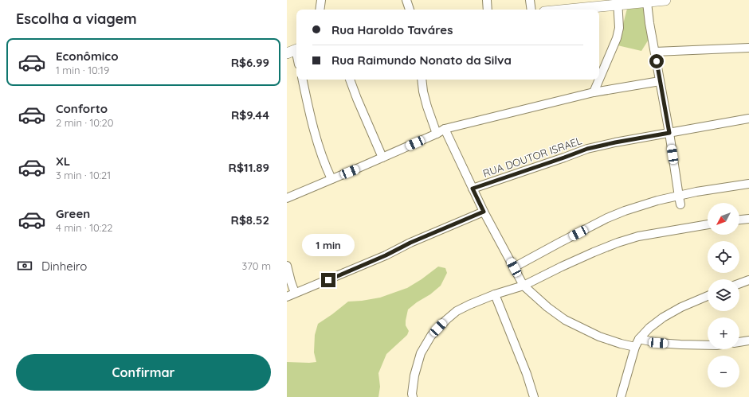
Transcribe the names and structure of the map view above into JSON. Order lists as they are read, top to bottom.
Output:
{
  "streets": {
    "street": ["RUA DOUTOR ISRAEL"]
  },
  "north": "bottom left",
  "page": {
    "heading": "Escolha a viagem",
    "banner": ["Rua Haroldo Taváres", "Rua Raimundo Nonato da Silva"],
    "list": [
      {
        "name": "Econômico",
        "note": "1 min · 10:19",
        "value": "R$6.99"
      },
      {
        "name": "Conforto",
        "note": "2 min · 10:20",
        "value": "R$9.44"
      },
      {
        "name": "XL",
        "note": "3 min · 10:21",
        "value": "R$11.89"
      },
      {
        "name": "Green",
        "note": "4 min · 10:22",
        "value": "R$8.52"
      }
    ],
    "map_buttons": ["+", "−"],
    "bubble": "1 min",
    "pay": ["Dinheiro", "370 m"],
    "buttons": "Confirmar"
  }
}
